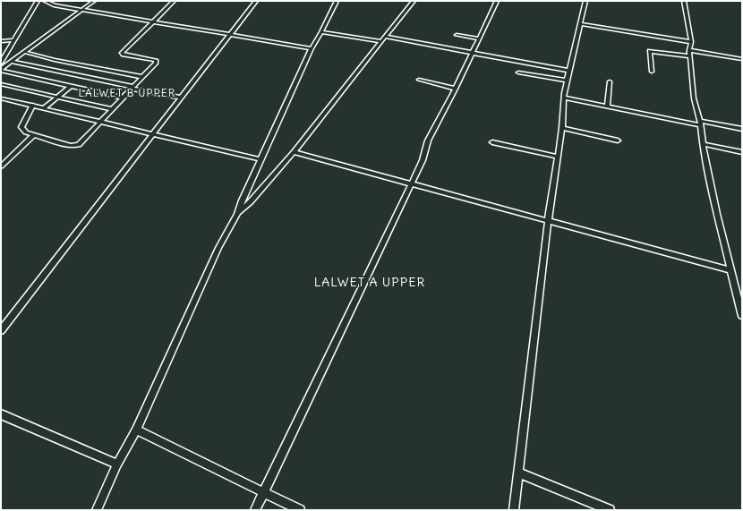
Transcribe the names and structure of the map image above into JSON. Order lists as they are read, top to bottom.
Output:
{
  "districts": ["LALWET B UPPER", "LALWET A UPPER"]
}
